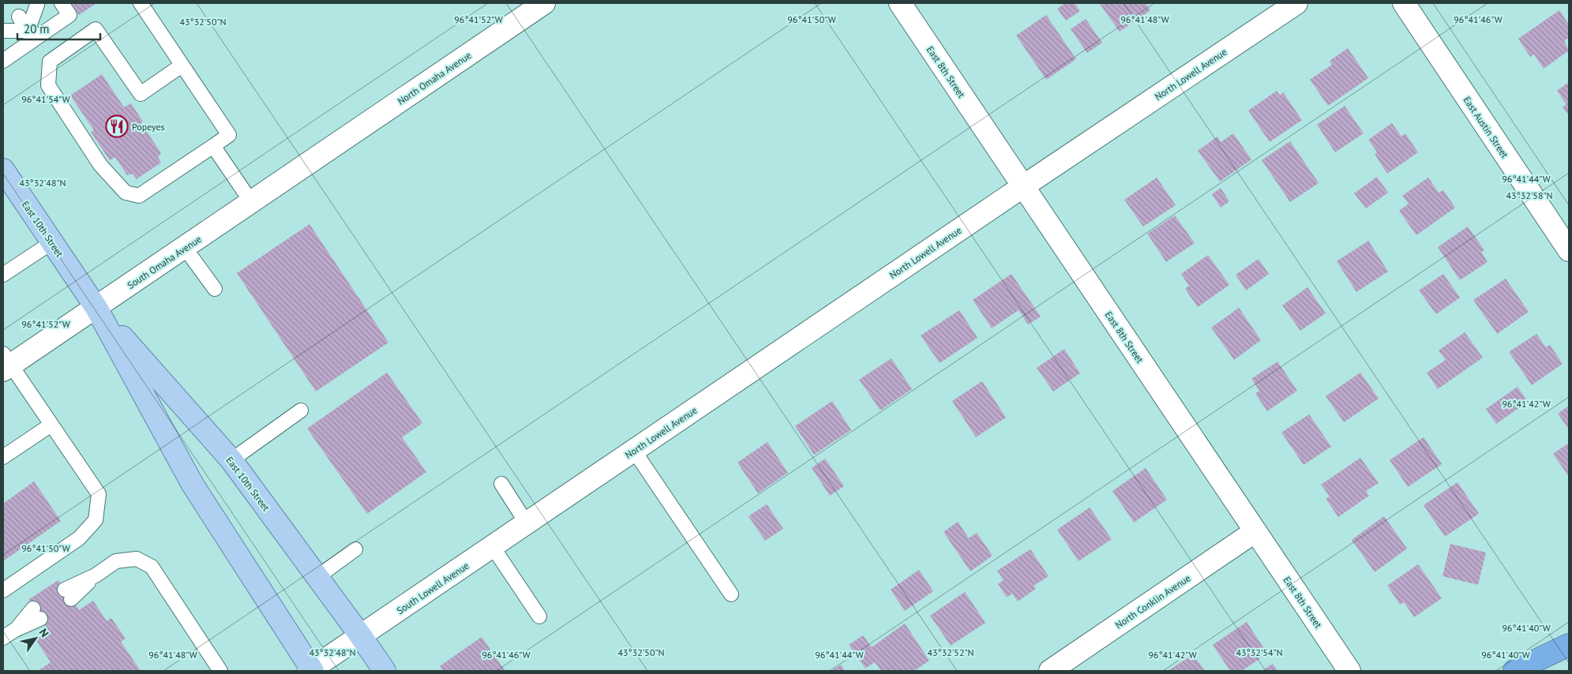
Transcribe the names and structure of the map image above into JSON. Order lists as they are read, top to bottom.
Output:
{
  "streets": {
    "main road": ["East 10th Street"],
    "street": [
      "East 8th Street",
      "North Lowell Avenue",
      "North Omaha Avenue",
      "East Austin Street",
      "South Omaha Avenue",
      "South Lowell Avenue",
      "North Conklin Avenue"
    ]
  },
  "crossings": [
    ["East 8th Street", "North Lowell Avenue"],
    ["East 8th Street", "North Conklin Avenue"],
    ["North Lowell Avenue", "South Lowell Avenue"],
    ["North Omaha Avenue", "South Omaha Avenue"],
    ["East 10th Street", "South Omaha Avenue"],
    ["East 10th Street", "South Lowell Avenue"]
  ],
  "places": {
    "restaurant": ["Popeyes"]
  },
  "scale_bar": "20 m",
  "north": "top right",
  "coordinates": [
    "96°41'52\"W",
    "96°41'50\"W",
    "96°41'48\"W",
    "96°41'46\"W",
    "43°32'50\"N",
    "96°41'54\"W",
    "96°41'44\"W",
    "43°32'48\"N",
    "43°32'58\"N",
    "96°41'42\"W",
    "96°41'40\"W",
    "43°32'52\"N",
    "43°32'54\"N"
  ]
}
